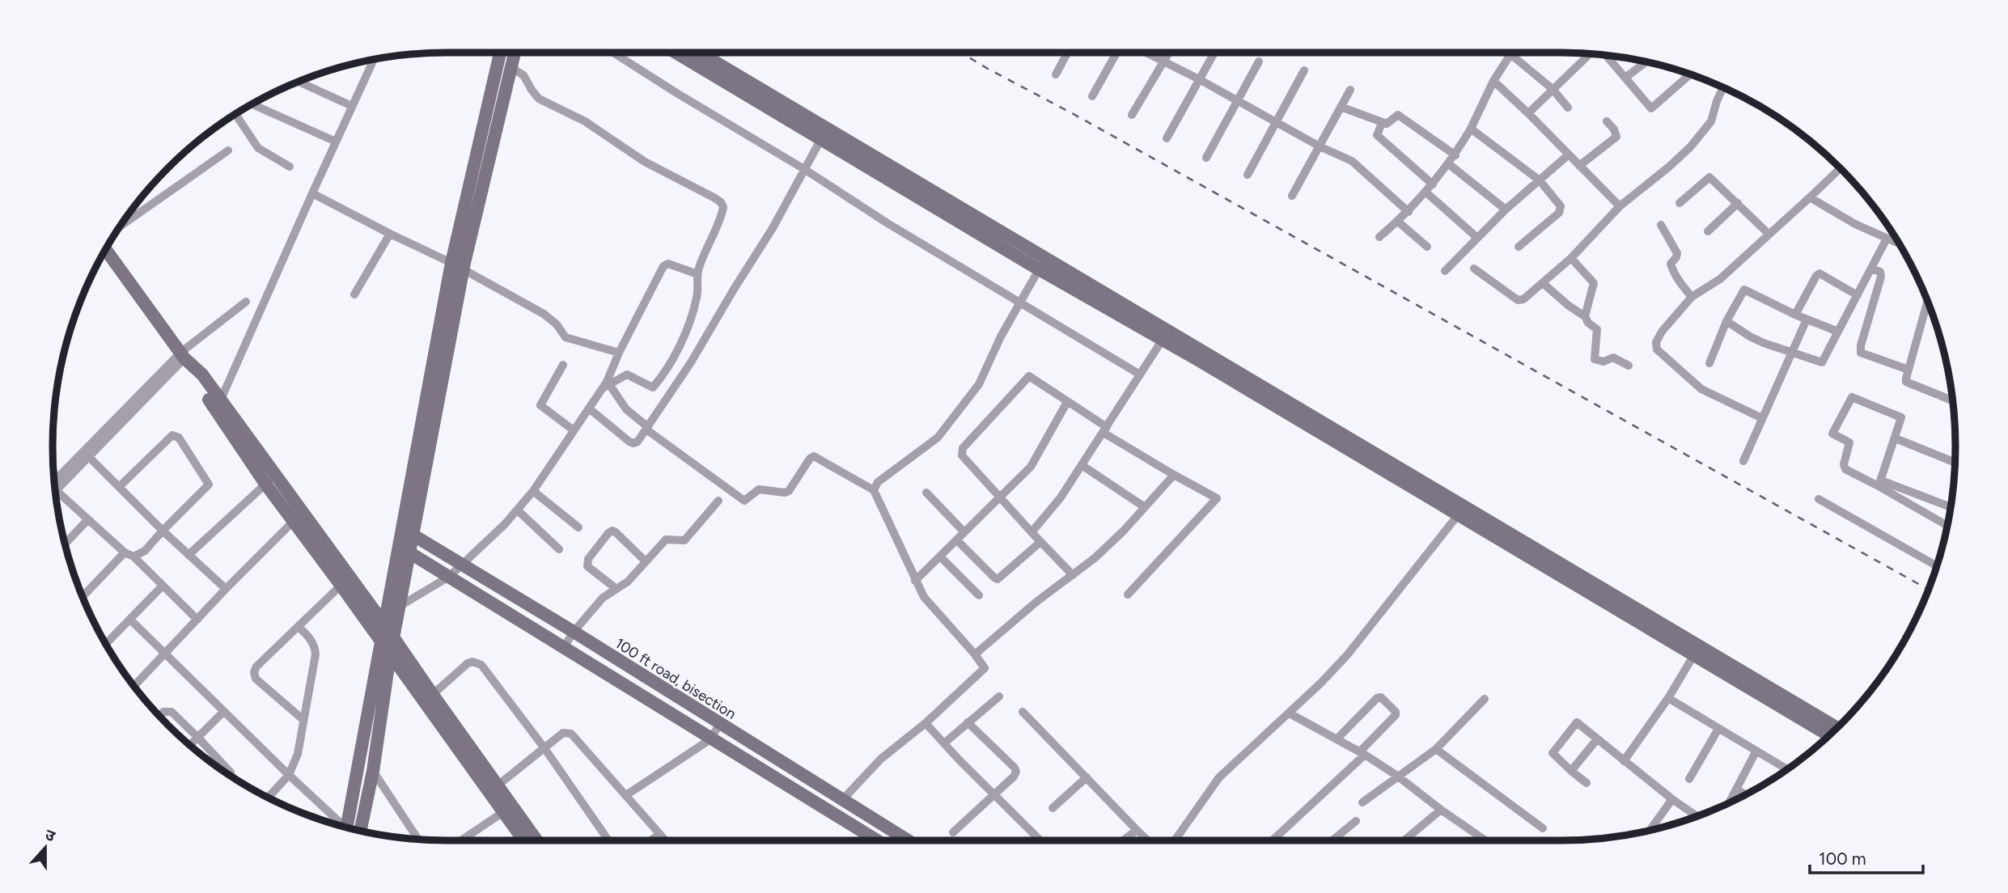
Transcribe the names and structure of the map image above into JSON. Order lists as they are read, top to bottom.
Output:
{
  "streets": {
    "street": ["100 ft road, bisection"]
  },
  "scale_bar": "100 m",
  "north": "top"
}
